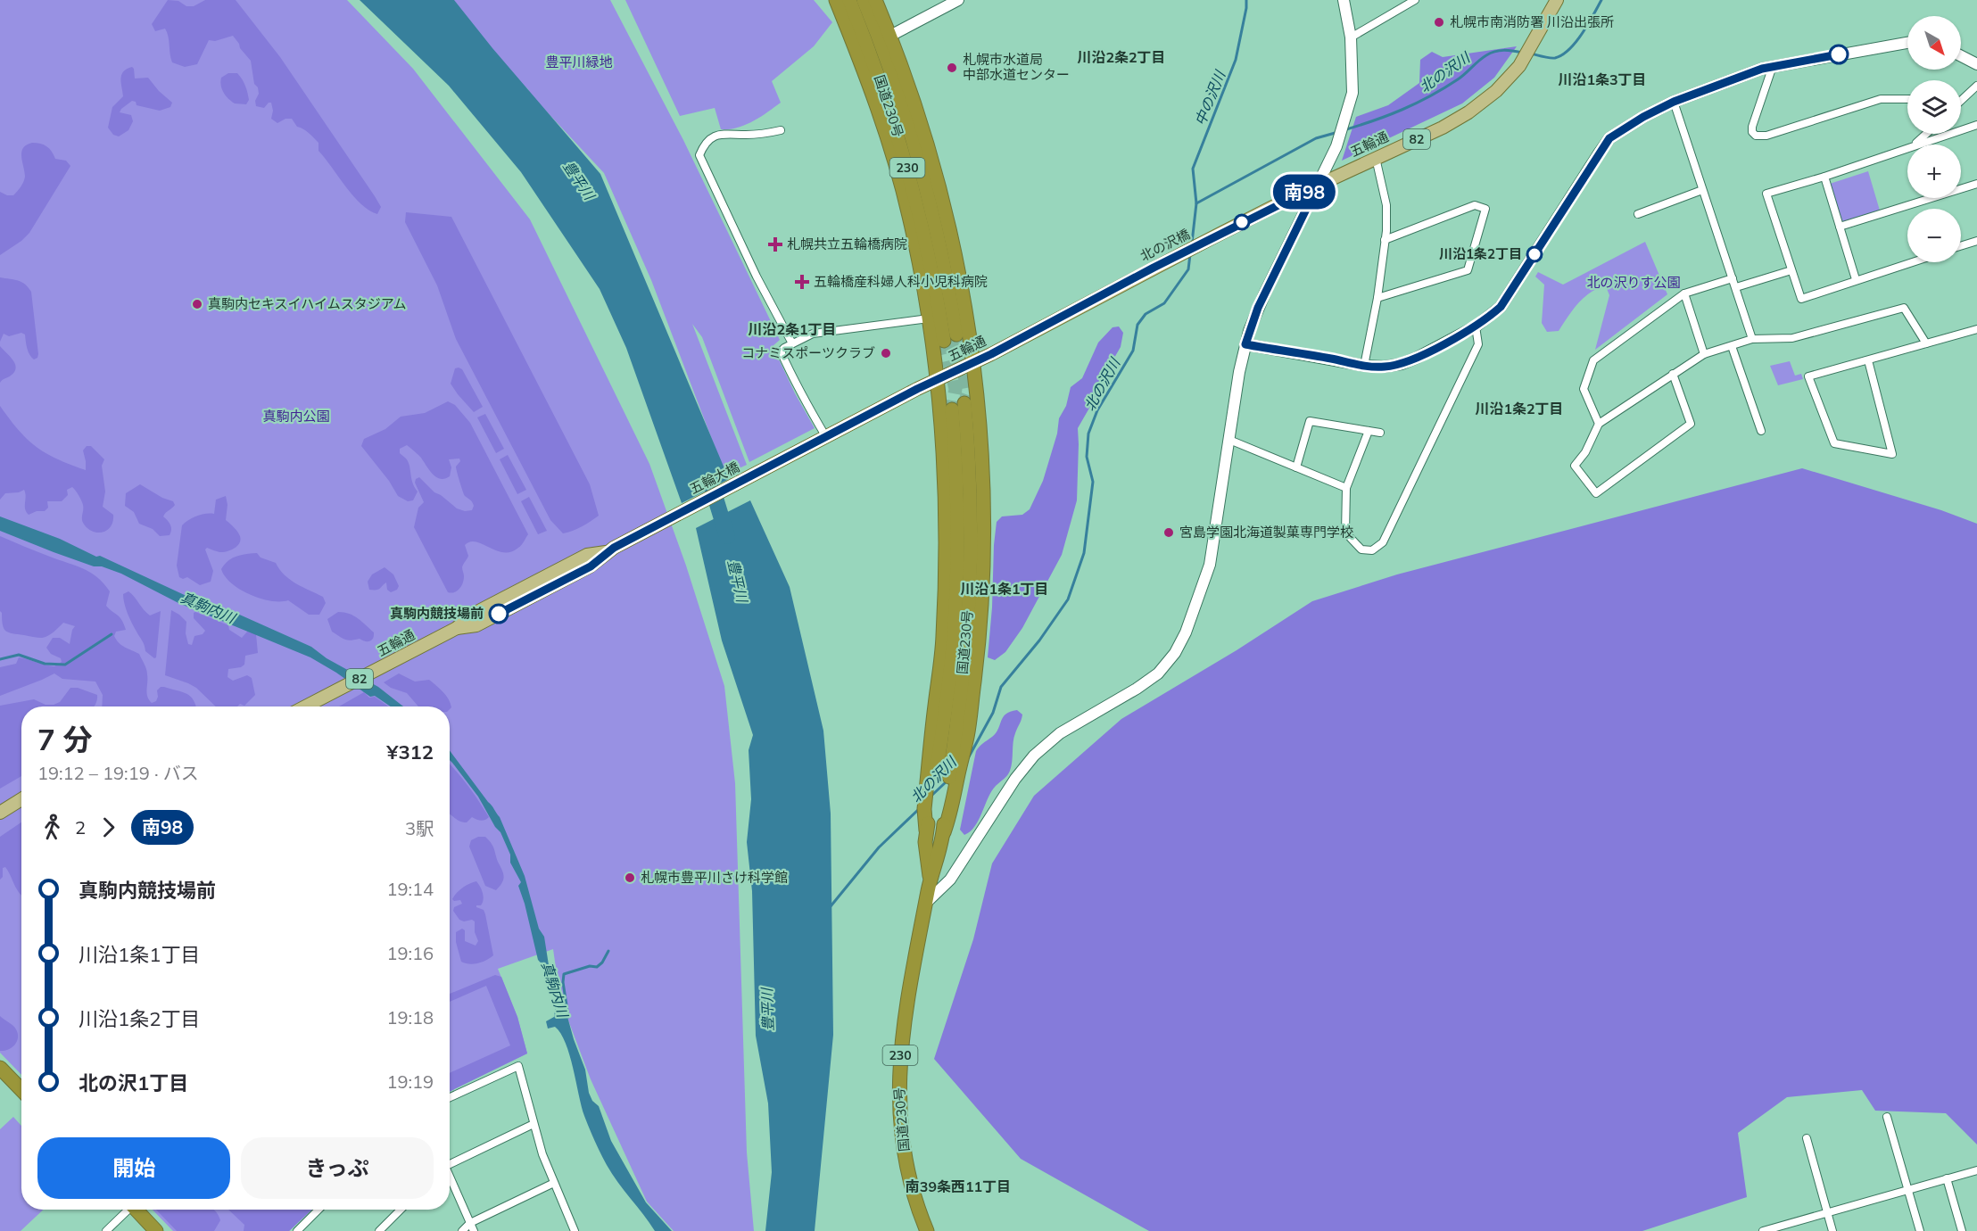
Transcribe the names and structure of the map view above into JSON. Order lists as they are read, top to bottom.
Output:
{
  "streets": {
    "highway": ["国道230号", "230"],
    "main road": [
      "82",
      "五輪通",
      "北の沢橋",
      "五輪大橋"
    ]
  },
  "crossings": [
    ["国道230号", "230"],
    ["五輪通", "230"],
    ["五輪通", "北の沢橋"],
    ["五輪通", "五輪大橋"]
  ],
  "districts": [
    "川沿2条2丁目",
    "川沿1条3丁目",
    "川沿2条1丁目",
    "川沿1条2丁目",
    "川沿1条1丁目",
    "南39条西11丁目"
  ],
  "water": [
    "北の沢川",
    "中の沢川",
    "豊平川",
    "真駒内川"
  ],
  "parks": ["豊平川緑地", "北の沢りす公園", "真駒内公園"],
  "places": {
    "other": [
      "札幌市南消防署 川沿出張所",
      "札幌市水道局 中部水道センター",
      "川沿1条2丁目",
      "真駒内セキスイハイムスタジアム",
      "コナミスポーツクラブ",
      "宮島学園北海道製菓専門学校",
      "真駒内競技場前",
      "札幌市豊平川さけ科学館"
    ],
    "health": ["札幌共立五輪橋病院", "五輪橋産科婦人科小児科病院"]
  },
  "lines": ["bus line 南98"],
  "north": "bottom right",
  "page": {
    "on_map": "南98",
    "map_buttons": ["+", "−"],
    "heading": ["7 分", "19:12 – 19:19 · バス", "¥312"],
    "legs": ["2", "南98", "3駅"],
    "list": [
      {
        "name": "真駒内競技場前",
        "value": "19:14"
      },
      {
        "name": "川沿1条1丁目",
        "value": "19:16"
      },
      {
        "name": "川沿1条2丁目",
        "value": "19:18"
      },
      {
        "name": "北の沢1丁目",
        "value": "19:19"
      }
    ],
    "buttons": ["開始", "きっぷ"]
  }
}
